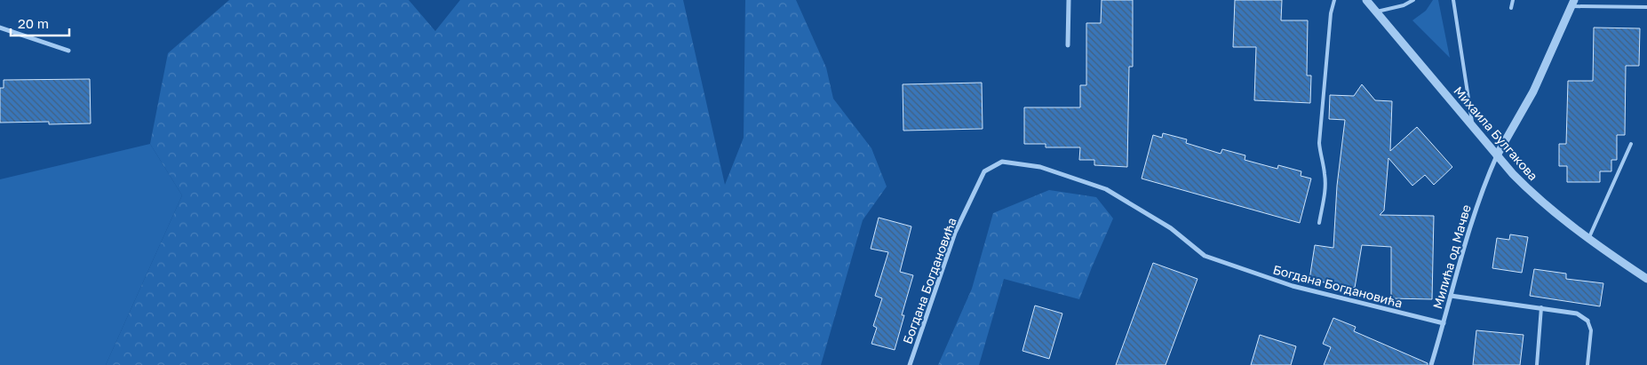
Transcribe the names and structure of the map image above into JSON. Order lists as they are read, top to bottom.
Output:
{
  "streets": {
    "street": ["Михаила Булгакова", "Милића од Мачве", "Богдана Богдановића"]
  },
  "crossings": [
    ["Михаила Булгакова", "Милића од Мачве"],
    ["Милића од Мачве", "Богдана Богдановића"]
  ],
  "scale_bar": "20 m"
}
